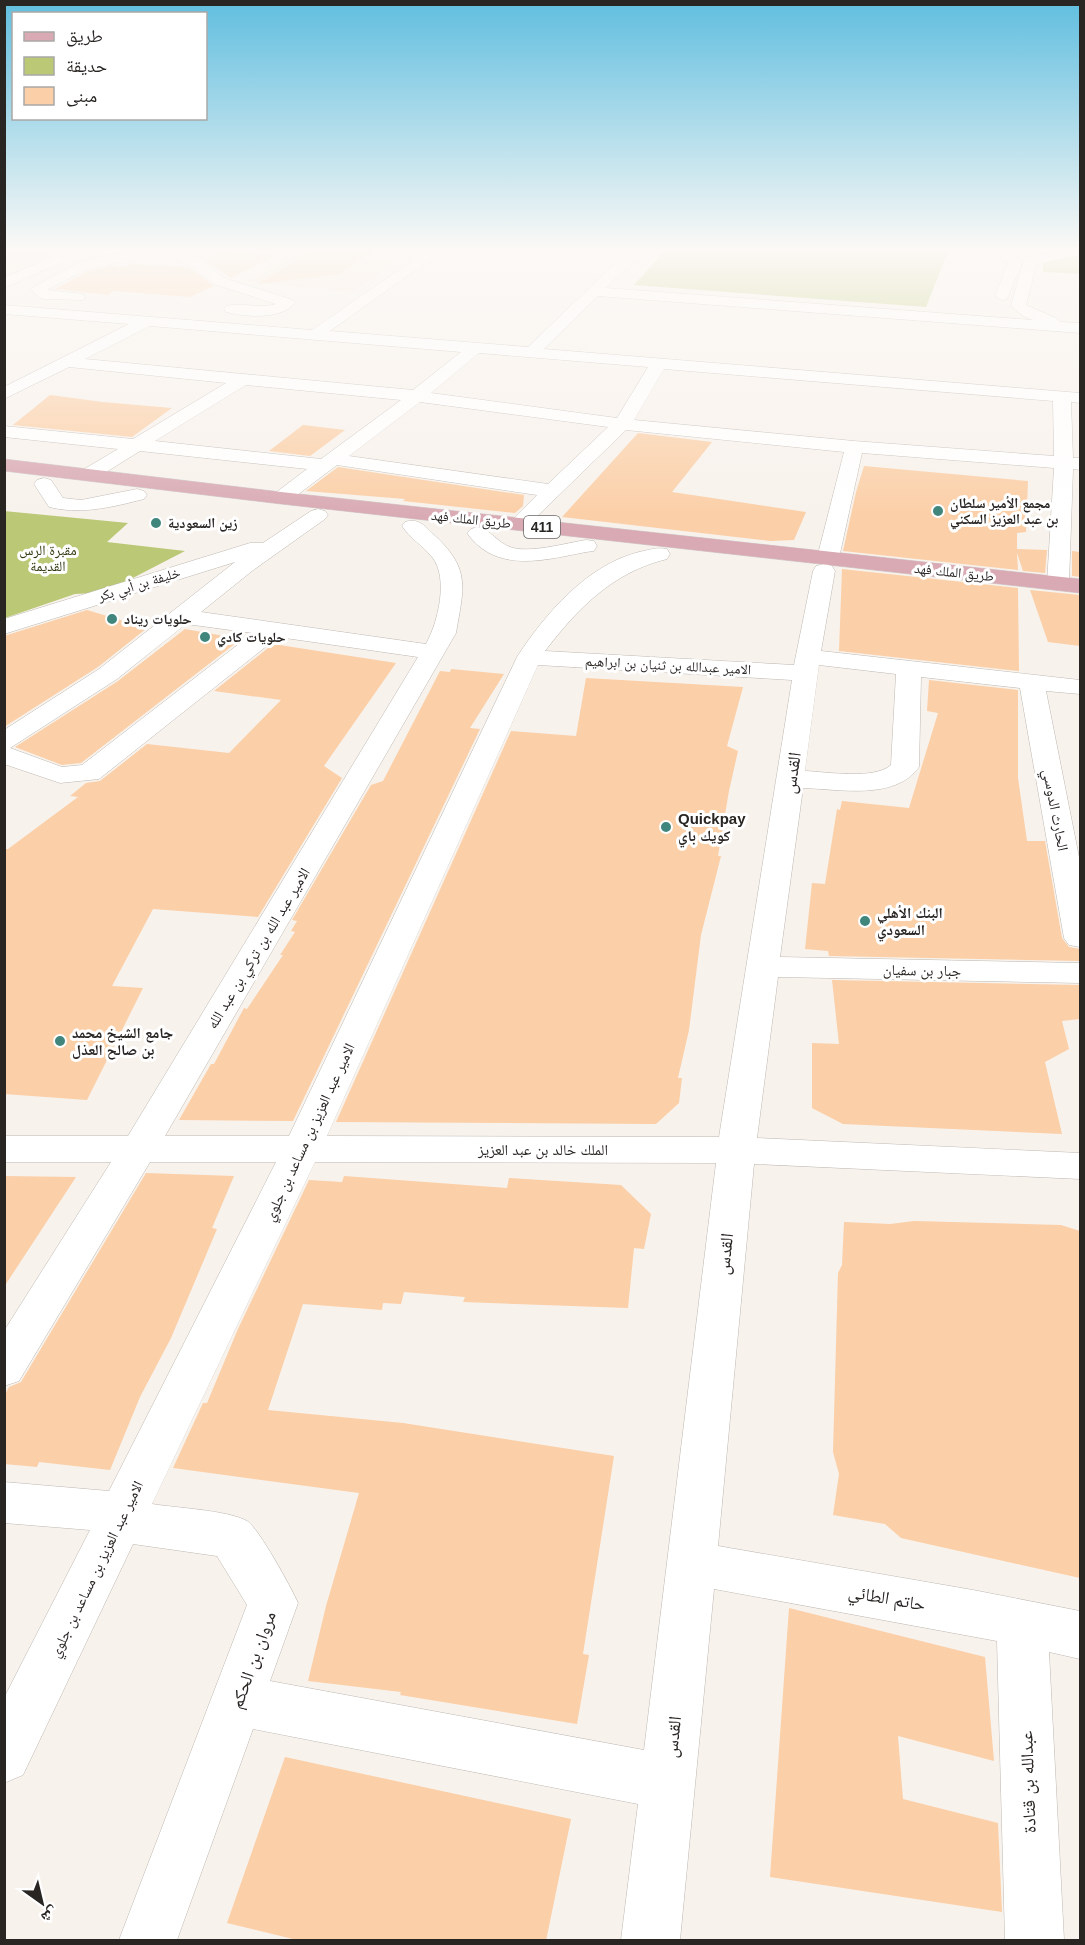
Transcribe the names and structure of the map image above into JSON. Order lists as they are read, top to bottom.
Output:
{
  "streets": {
    "main road": ["طريق الملك فهد", "411"],
    "street": [
      "خليفة بن أبي بكر",
      "الامير عبدالله بن ثنيان بن ابراهيم",
      "القدس",
      "الحارث الدوسي",
      "الامير عبد الله بن تركي بن عبد الله",
      "جبار بن سفيان",
      "الامير عبد العزيز بن مساعد بن جلوي",
      "الملك خالد بن عبد العزيز",
      "حاتم الطائي",
      "مروان بن الحكم",
      "عبدالله بن قتادة"
    ]
  },
  "crossings": [
    ["طريق الملك فهد", "خليفة بن أبي بكر"],
    ["طريق الملك فهد", "القدس"],
    ["طريق الملك فهد", "الامير عبد الله بن تركي بن عبد الله"],
    ["طريق الملك فهد", "الامير عبد العزيز بن مساعد بن جلوي"],
    ["الامير عبدالله بن ثنيان بن ابراهيم", "القدس"],
    ["الامير عبدالله بن ثنيان بن ابراهيم", "الحارث الدوسي"],
    ["الامير عبدالله بن ثنيان بن ابراهيم", "الامير عبد العزيز بن مساعد بن جلوي"],
    ["القدس", "جبار بن سفيان"],
    ["القدس", "الملك خالد بن عبد العزيز"],
    ["القدس", "حاتم الطائي"],
    ["الامير عبد الله بن تركي بن عبد الله", "الملك خالد بن عبد العزيز"],
    ["الامير عبد العزيز بن مساعد بن جلوي", "الملك خالد بن عبد العزيز"],
    ["الامير عبد العزيز بن مساعد بن جلوي", "مروان بن الحكم"],
    ["حاتم الطائي", "عبدالله بن قتادة"]
  ],
  "parks": ["مقبرة الرس القديمة"],
  "places": [
    "مجمع الأمير سلطان بن عبد العزيز السكني",
    "زين السعودية",
    "حلويات ريناد",
    "حلويات كادي",
    "Quickpay كويك باي",
    "البنك الأهلي السعودي",
    "جامع الشيخ محمد بن صالح العذل"
  ],
  "legend": ["طريق", "حديقة", "مبنى"],
  "north": "bottom right"
}
